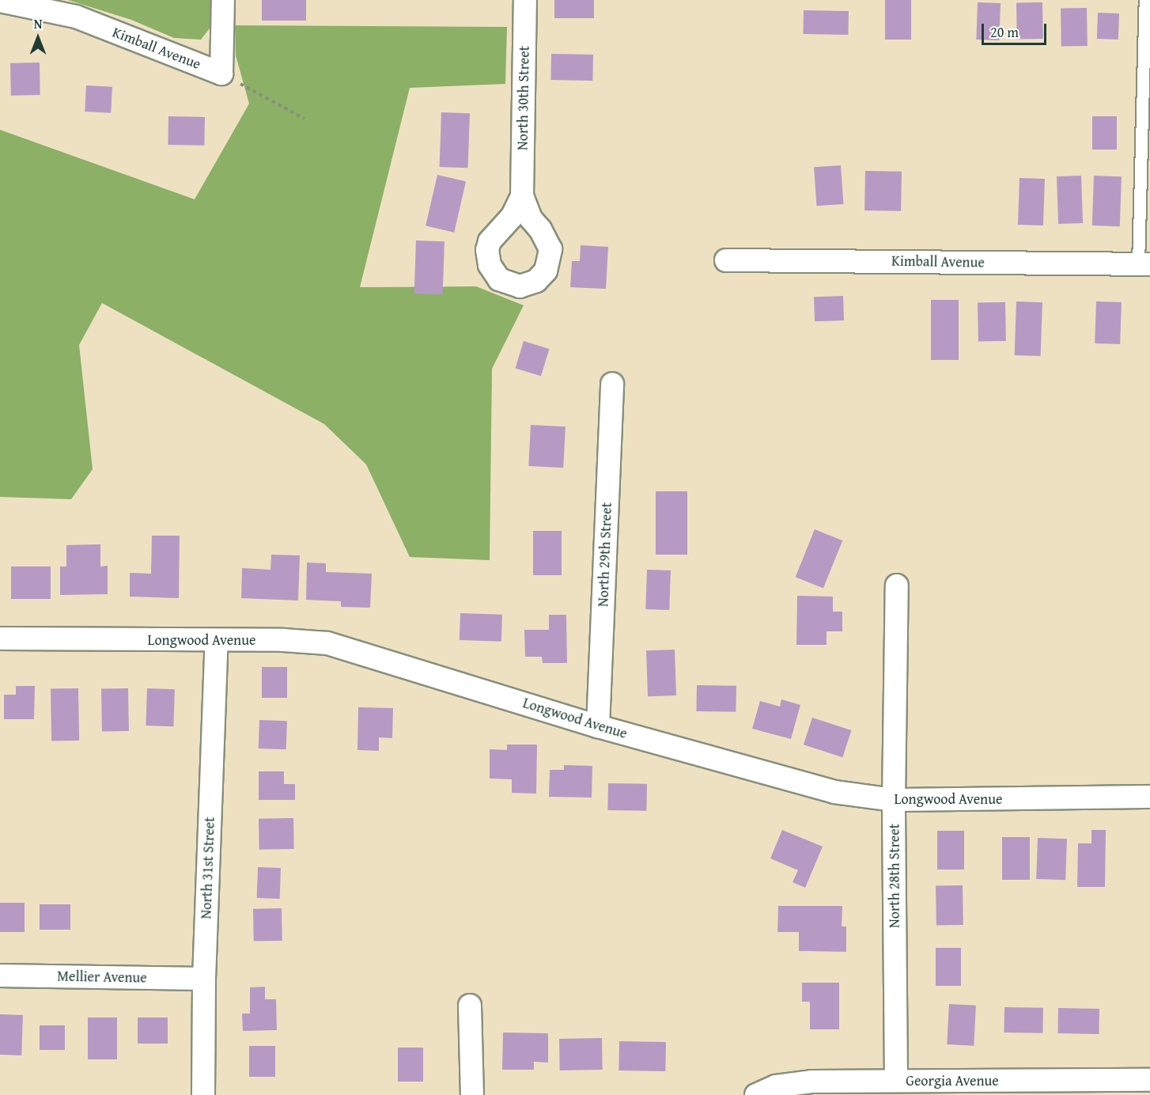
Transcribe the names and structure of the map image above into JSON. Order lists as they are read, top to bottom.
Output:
{
  "streets": {
    "street": [
      "Kimball Avenue",
      "North 30th Street",
      "North 29th Street",
      "Longwood Avenue",
      "North 31st Street",
      "North 28th Street",
      "Mellier Avenue",
      "Georgia Avenue"
    ]
  },
  "crossings": [
    ["North 29th Street", "Longwood Avenue"],
    ["Longwood Avenue", "North 31st Street"],
    ["Longwood Avenue", "North 28th Street"],
    ["North 31st Street", "Mellier Avenue"],
    ["North 28th Street", "Georgia Avenue"]
  ],
  "scale_bar": "20 m",
  "north": "top"
}
